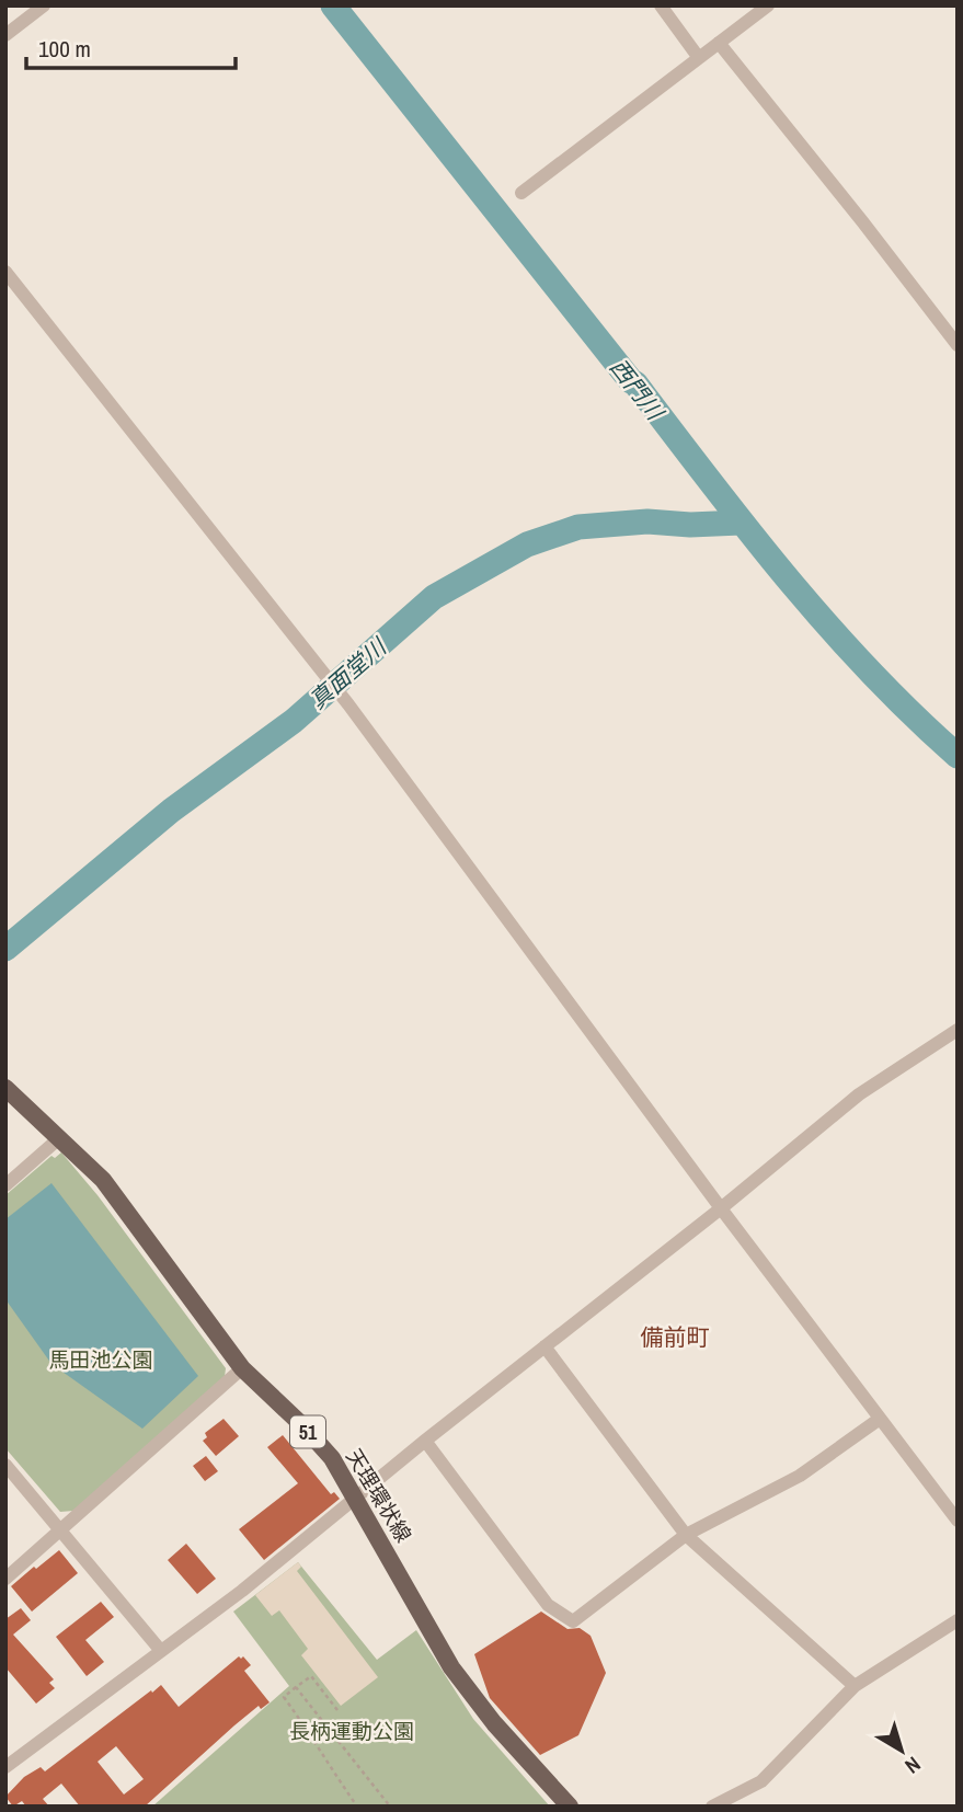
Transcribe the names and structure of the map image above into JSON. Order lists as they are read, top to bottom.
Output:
{
  "streets": {
    "main road": ["51", "天理環状線"]
  },
  "districts": ["備前町"],
  "water": ["西門川", "真面堂川"],
  "parks": ["馬田池公園", "長柄運動公園"],
  "scale_bar": "100 m",
  "north": "bottom right"
}
